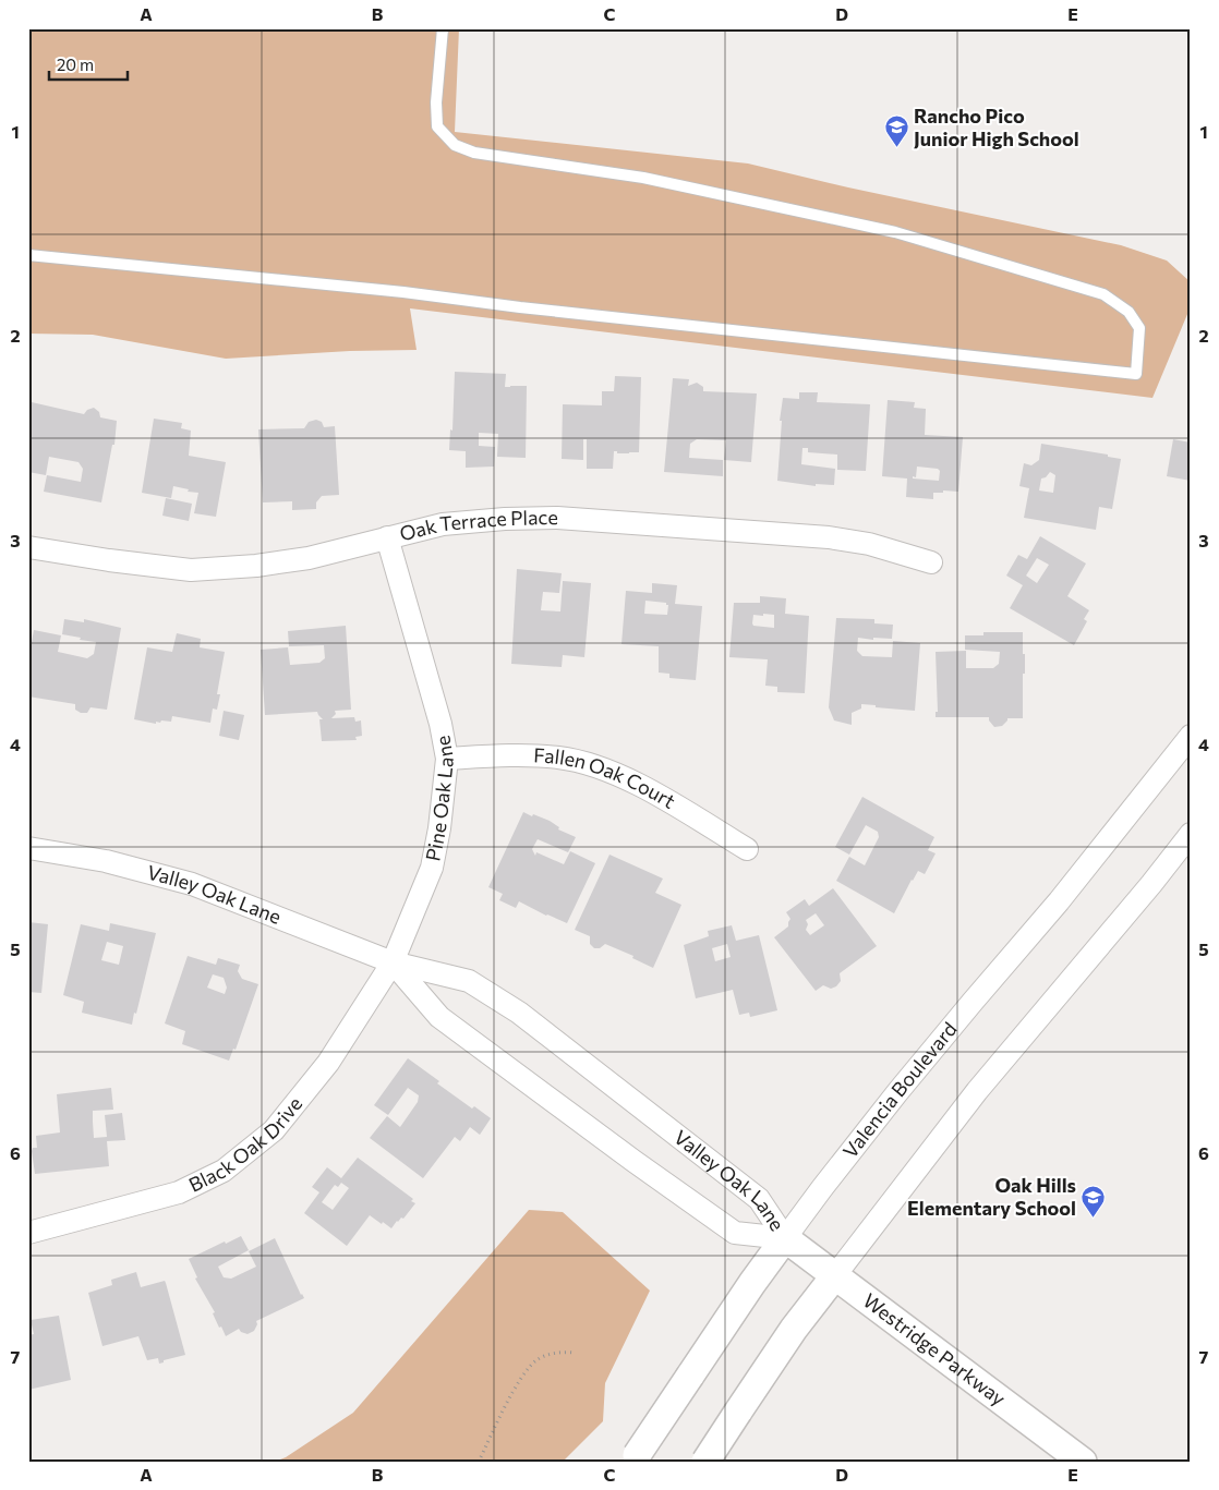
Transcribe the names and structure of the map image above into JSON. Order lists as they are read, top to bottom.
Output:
{
  "streets": {
    "street": [
      "Oak Terrace Place",
      "Fallen Oak Court",
      "Pine Oak Lane",
      "Valley Oak Lane",
      "Valencia Boulevard",
      "Black Oak Drive",
      "Westridge Parkway"
    ]
  },
  "crossings": [
    ["Oak Terrace Place", "Pine Oak Lane"],
    ["Fallen Oak Court", "Pine Oak Lane"],
    ["Pine Oak Lane", "Valley Oak Lane"],
    ["Pine Oak Lane", "Black Oak Drive"],
    ["Valley Oak Lane", "Valencia Boulevard"],
    ["Valley Oak Lane", "Black Oak Drive"],
    ["Valley Oak Lane", "Westridge Parkway"],
    ["Valencia Boulevard", "Westridge Parkway"]
  ],
  "places": {
    "school or university": ["Rancho Pico Junior High School", "Oak Hills Elementary School"]
  },
  "scale_bar": "20 m",
  "grid": {
    "columns": [
      "A",
      "B",
      "C",
      "D",
      "E"
    ],
    "rows": [
      "1",
      "2",
      "3",
      "4",
      "5",
      "6",
      "7"
    ]
  }
}
